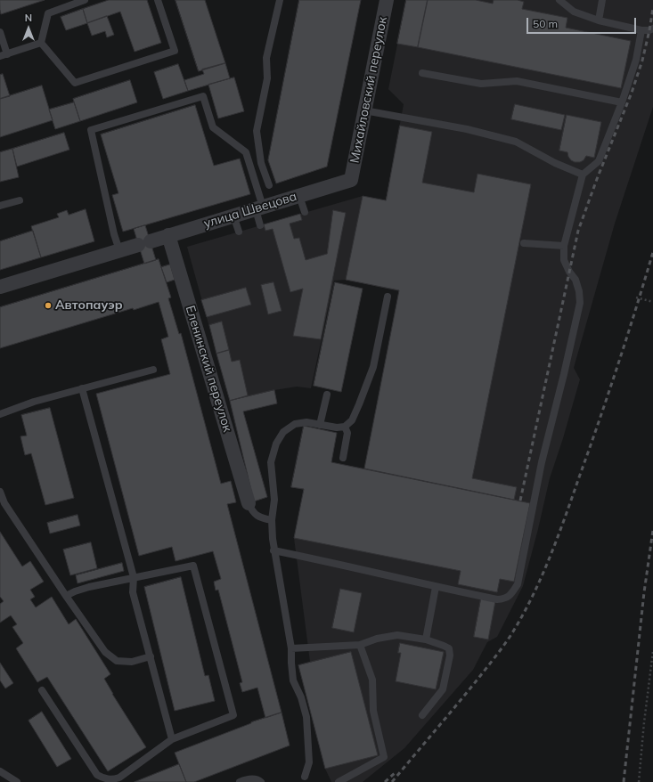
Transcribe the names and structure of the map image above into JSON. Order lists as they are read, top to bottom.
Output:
{
  "streets": {
    "street": ["Михайловский переулок", "улица Швецова", "Еленинский переулок"]
  },
  "crossings": [
    ["Михайловский переулок", "улица Швецова"],
    ["улица Швецова", "Еленинский переулок"]
  ],
  "places": ["Автопауэр"],
  "scale_bar": "50 m",
  "north": "top"
}
